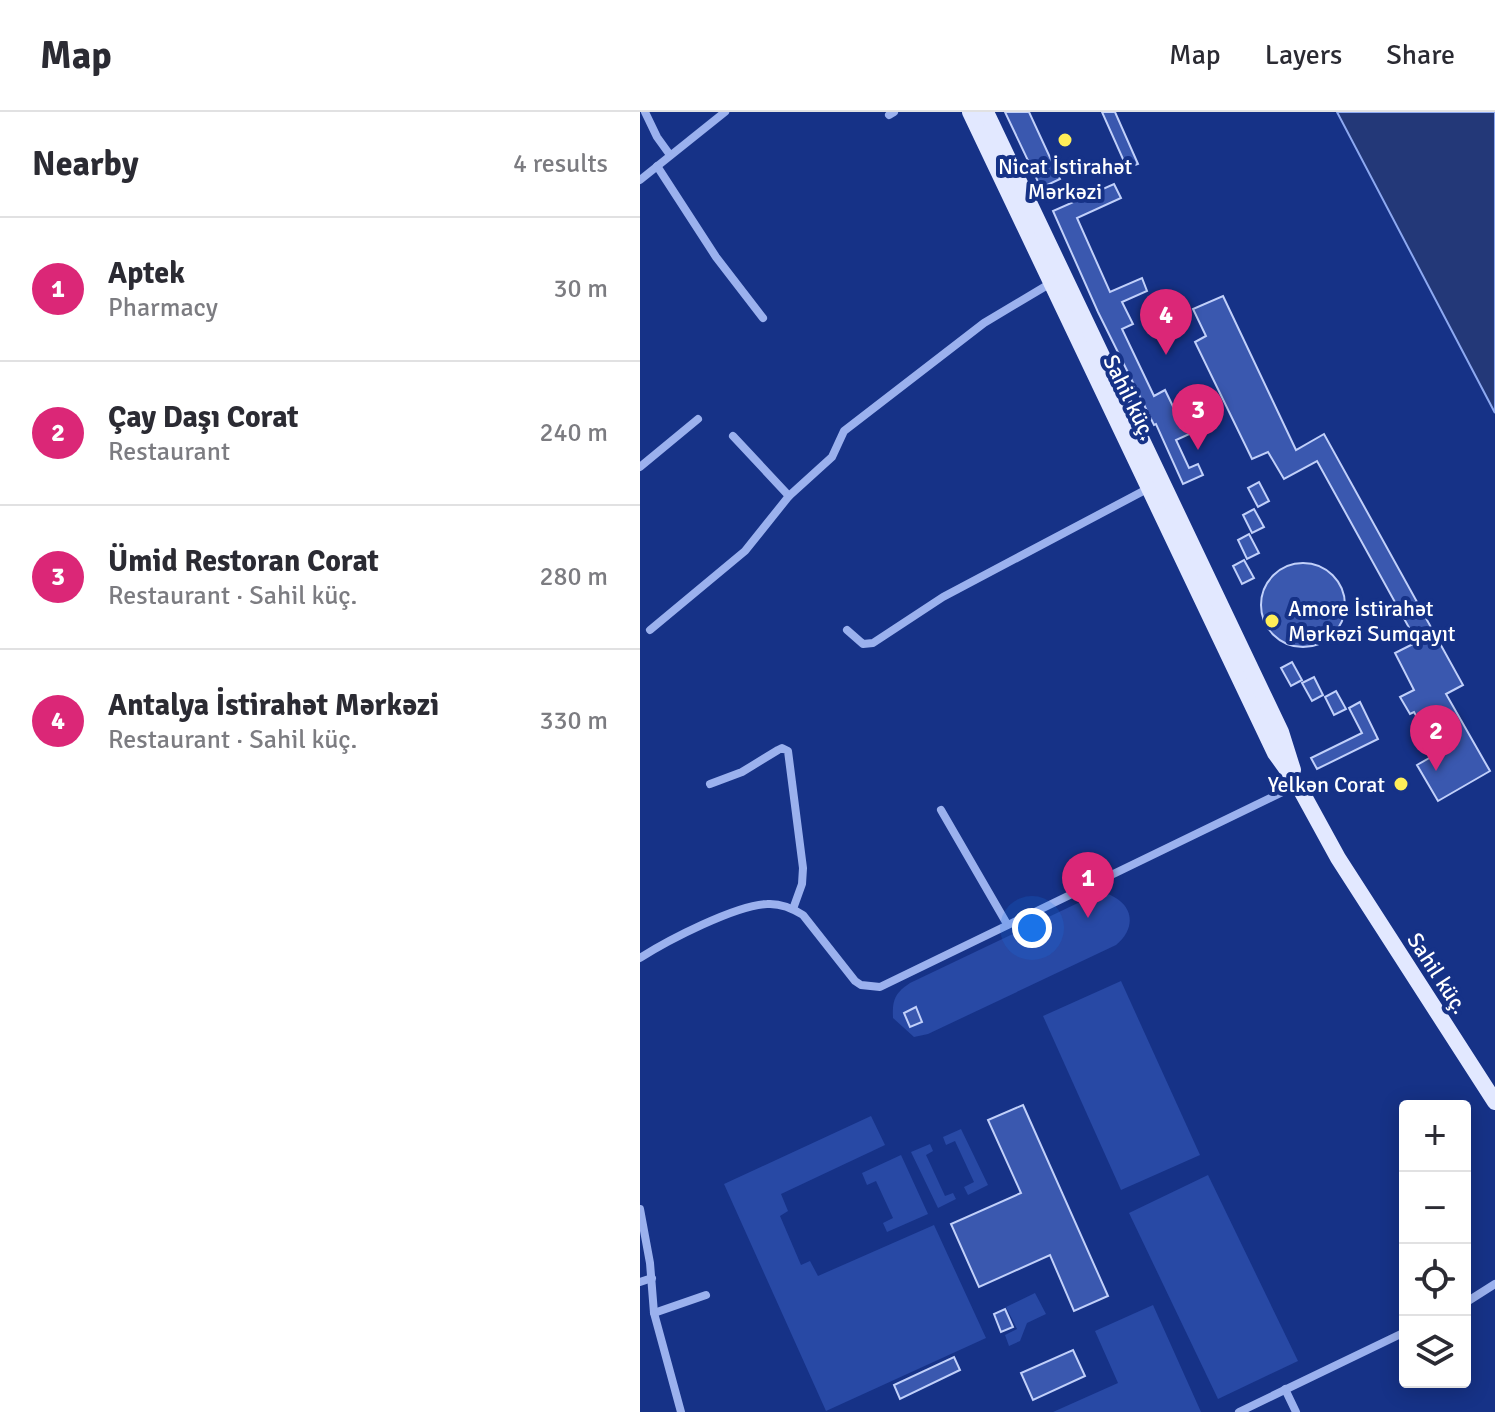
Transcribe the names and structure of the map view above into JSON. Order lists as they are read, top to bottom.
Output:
{
  "streets": {
    "main road": ["Sahil küç."]
  },
  "places": ["Nicat İstirahət Mərkəzi", "Amore İstirahət Mərkəzi Sumqayıt", "Yelkən Corat"],
  "page": {
    "header": "Map",
    "nav": ["Map", "Layers", "Share"],
    "heading": ["Nearby", "4 results"],
    "list": [
      {
        "mark": "1",
        "name": "Aptek",
        "note": "Pharmacy",
        "value": "30 m"
      },
      {
        "mark": "2",
        "name": "Çay Daşı Corat",
        "note": "Restaurant",
        "value": "240 m"
      },
      {
        "mark": "3",
        "name": "Ümid Restoran Corat",
        "note": "Restaurant · Sahil küç.",
        "value": "280 m"
      },
      {
        "mark": "4",
        "name": "Antalya İstirahət Mərkəzi",
        "note": "Restaurant · Sahil küç.",
        "value": "330 m"
      }
    ],
    "pins": [
      "4",
      "3",
      "2",
      "1"
    ],
    "map_buttons": ["+", "−"]
  }
}
